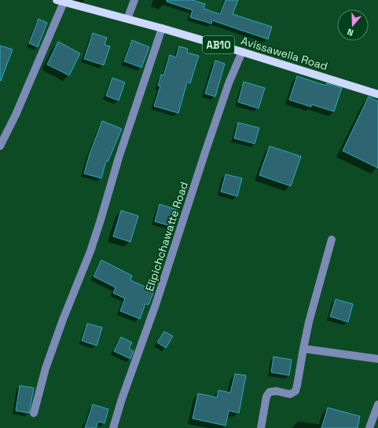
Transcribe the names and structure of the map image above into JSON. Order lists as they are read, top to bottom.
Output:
{
  "streets": {
    "main road": ["AB10", "Avissawella Road"],
    "street": ["Elipichchawatte Road"]
  },
  "crossings": [
    ["Avissawella Road", "Elipichchawatte Road"]
  ],
  "north": "bottom"
}
